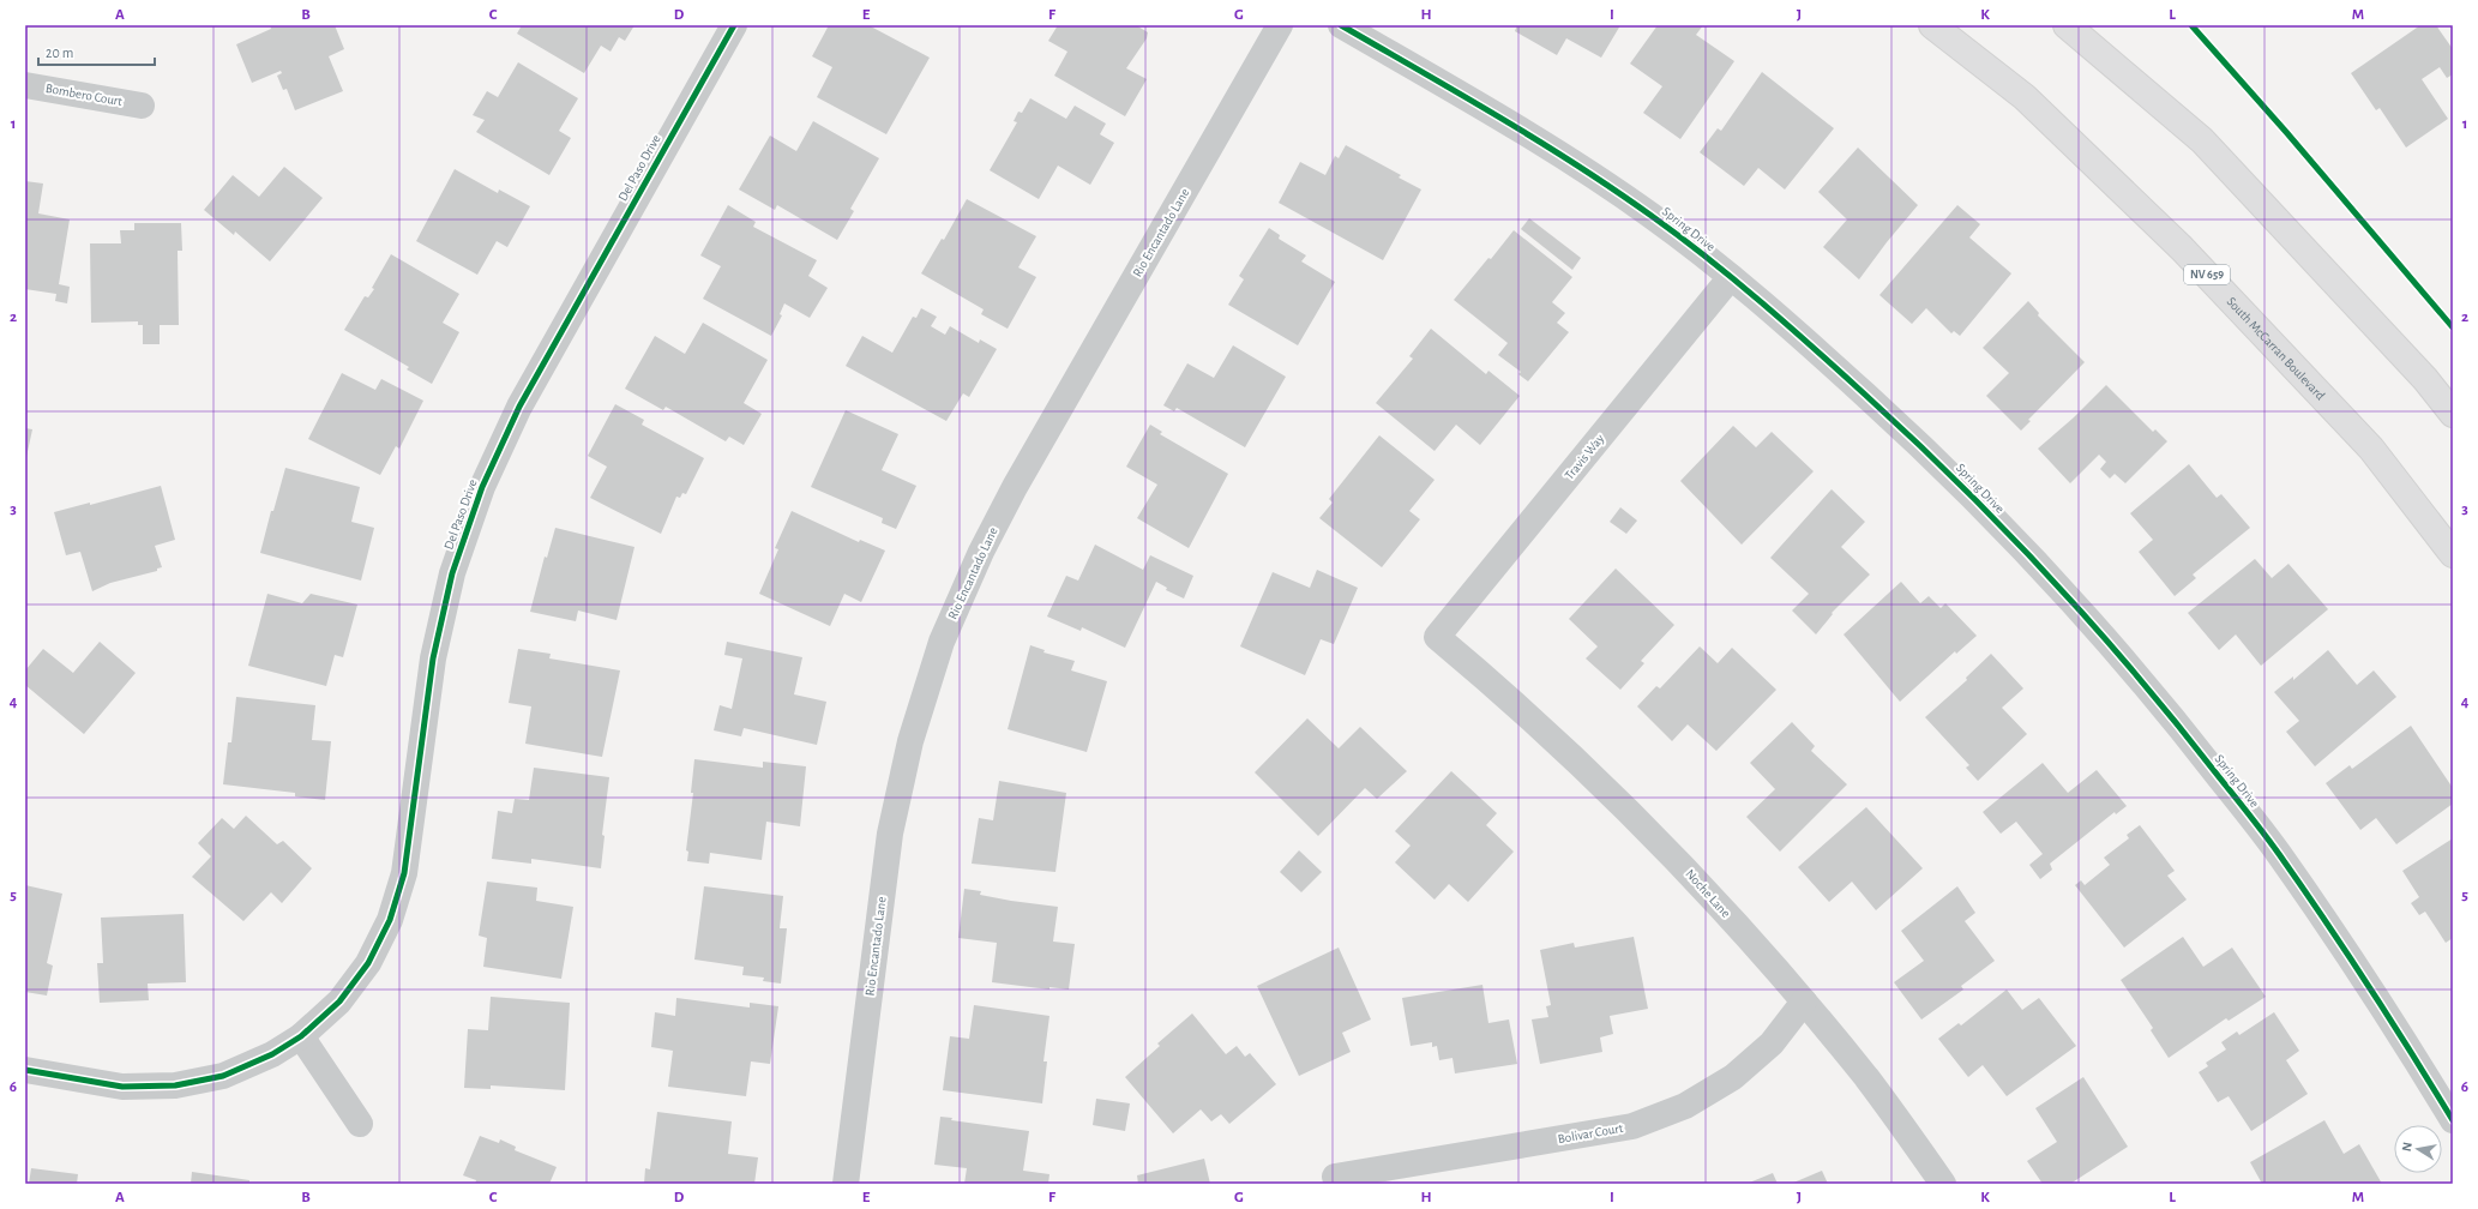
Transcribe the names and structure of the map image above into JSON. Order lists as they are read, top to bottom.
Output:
{
  "streets": {
    "main road": ["NV 659", "South McCarran Boulevard"],
    "street": [
      "Bombero Court",
      "Del Paso Drive",
      "Spring Drive",
      "Rio Encantado Lane",
      "Travis Way",
      "Noche Lane",
      "Bolivar Court"
    ]
  },
  "crossings": [
    ["Spring Drive", "Travis Way"],
    ["Travis Way", "Noche Lane"],
    ["Noche Lane", "Bolivar Court"]
  ],
  "scale_bar": "20 m",
  "north": "left",
  "grid": {
    "columns": [
      "A",
      "B",
      "C",
      "D",
      "E",
      "F",
      "G",
      "H",
      "I",
      "J",
      "K",
      "L",
      "M"
    ],
    "rows": [
      "1",
      "2",
      "3",
      "4",
      "5",
      "6"
    ]
  }
}
